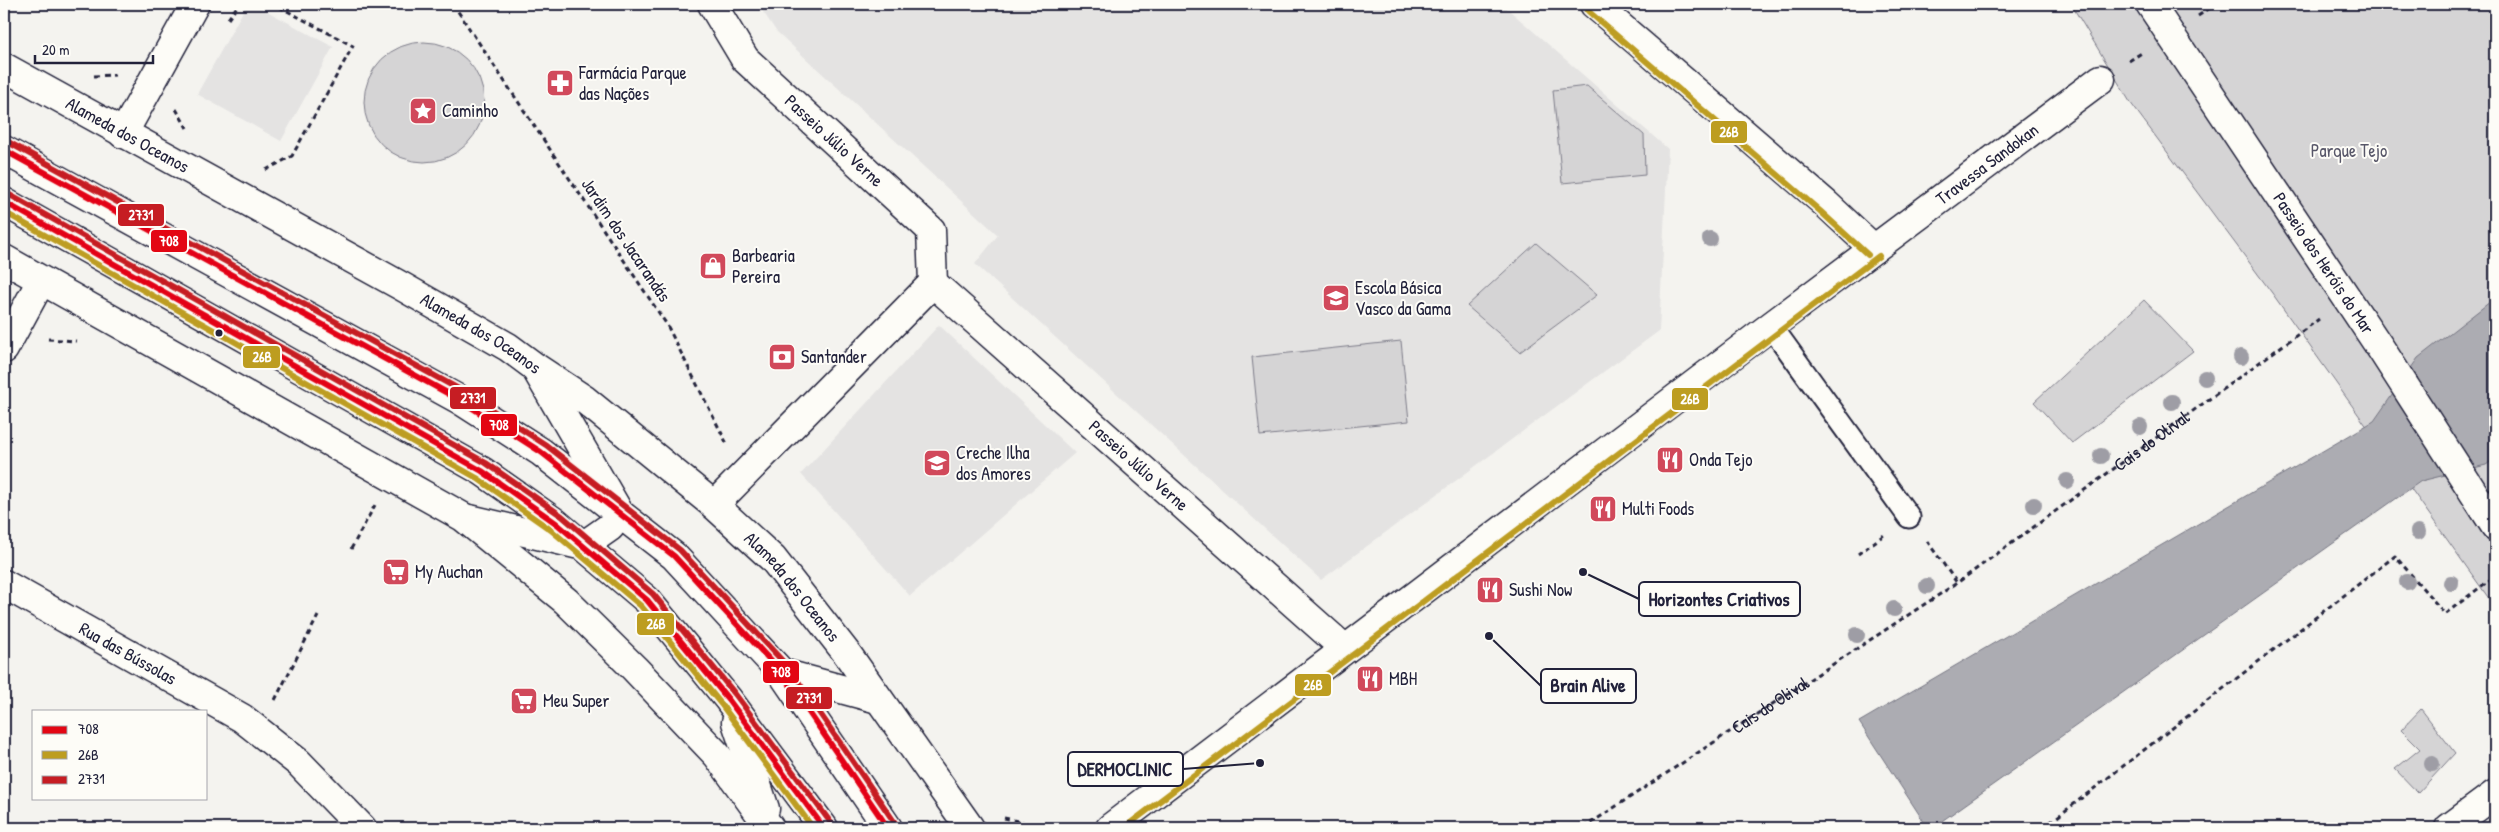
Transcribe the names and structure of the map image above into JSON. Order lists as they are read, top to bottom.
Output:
{
  "streets": {
    "street": [
      "Alameda dos Oceanos",
      "Passeio Júlio Verne",
      "Travessa Sandokan",
      "Passeio dos Heróis do Mar",
      "Rua das Bússolas"
    ],
    "path": ["Jardim dos Jacarandás", "Cais do Olival"]
  },
  "crossings": [
    ["Passeio Júlio Verne", "Travessa Sandokan"],
    ["Passeio dos Heróis do Mar", "Cais do Olival"]
  ],
  "parks": ["Parque Tejo"],
  "places": {
    "pharmacy": ["Farmácia Parque das Nações"],
    "place": ["Caminho"],
    "shop": ["Barbearia Pereira"],
    "school or university": ["Escola Básica Vasco da Gama", "Creche Ilha dos Amores"],
    "bank": ["Santander"],
    "restaurant": [
      "Onda Tejo",
      "Multi Foods",
      "Sushi Now",
      "MBH"
    ],
    "supermarket": ["My Auchan", "Meu Super"],
    "other": ["Horizontes Criativos", "Brain Alive", "DERMOCLINIC"]
  },
  "lines": ["transit line 26B", "transit line 2731", "transit line 708"],
  "legend": ["708", "26B", "2731"],
  "scale_bar": "20 m"
}
